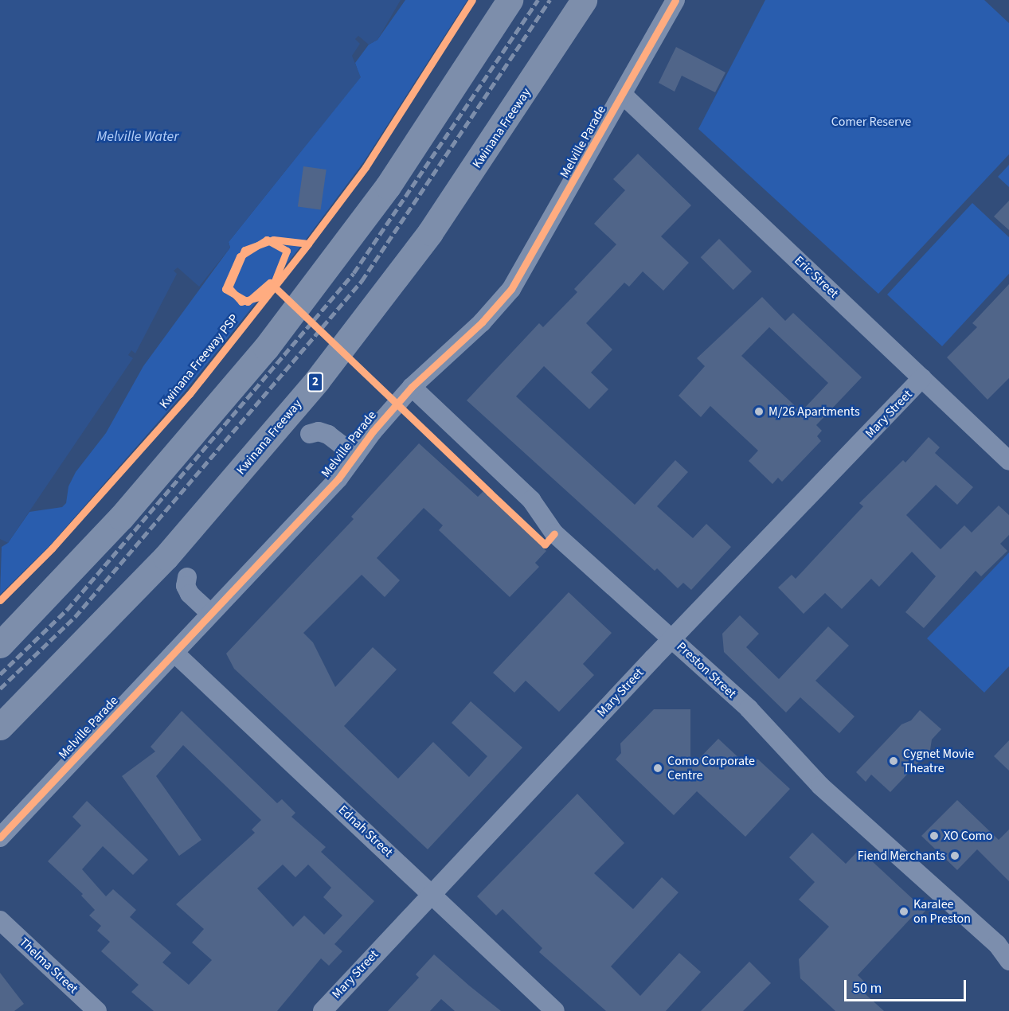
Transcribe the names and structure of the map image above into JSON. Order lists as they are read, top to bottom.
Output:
{
  "streets": {
    "highway": ["Kwinana Freeway", "2"],
    "street": [
      "Melville Parade",
      "Eric Street",
      "Mary Street",
      "Preston Street",
      "Ednah Street",
      "Thelma Street"
    ],
    "cycle path": ["Kwinana Freeway PSP"]
  },
  "crossings": [
    ["Melville Parade", "Eric Street"],
    ["Melville Parade", "Preston Street"],
    ["Melville Parade", "Ednah Street"],
    ["Eric Street", "Mary Street"],
    ["Mary Street", "Preston Street"],
    ["Mary Street", "Ednah Street"]
  ],
  "water": ["Melville Water"],
  "parks": ["Comer Reserve"],
  "places": [
    "M/26 Apartments",
    "Cygnet Movie Theatre",
    "Como Corporate Centre",
    "XO Como",
    "Fiend Merchants",
    "Karalee on Preston"
  ],
  "scale_bar": "50 m"
}
